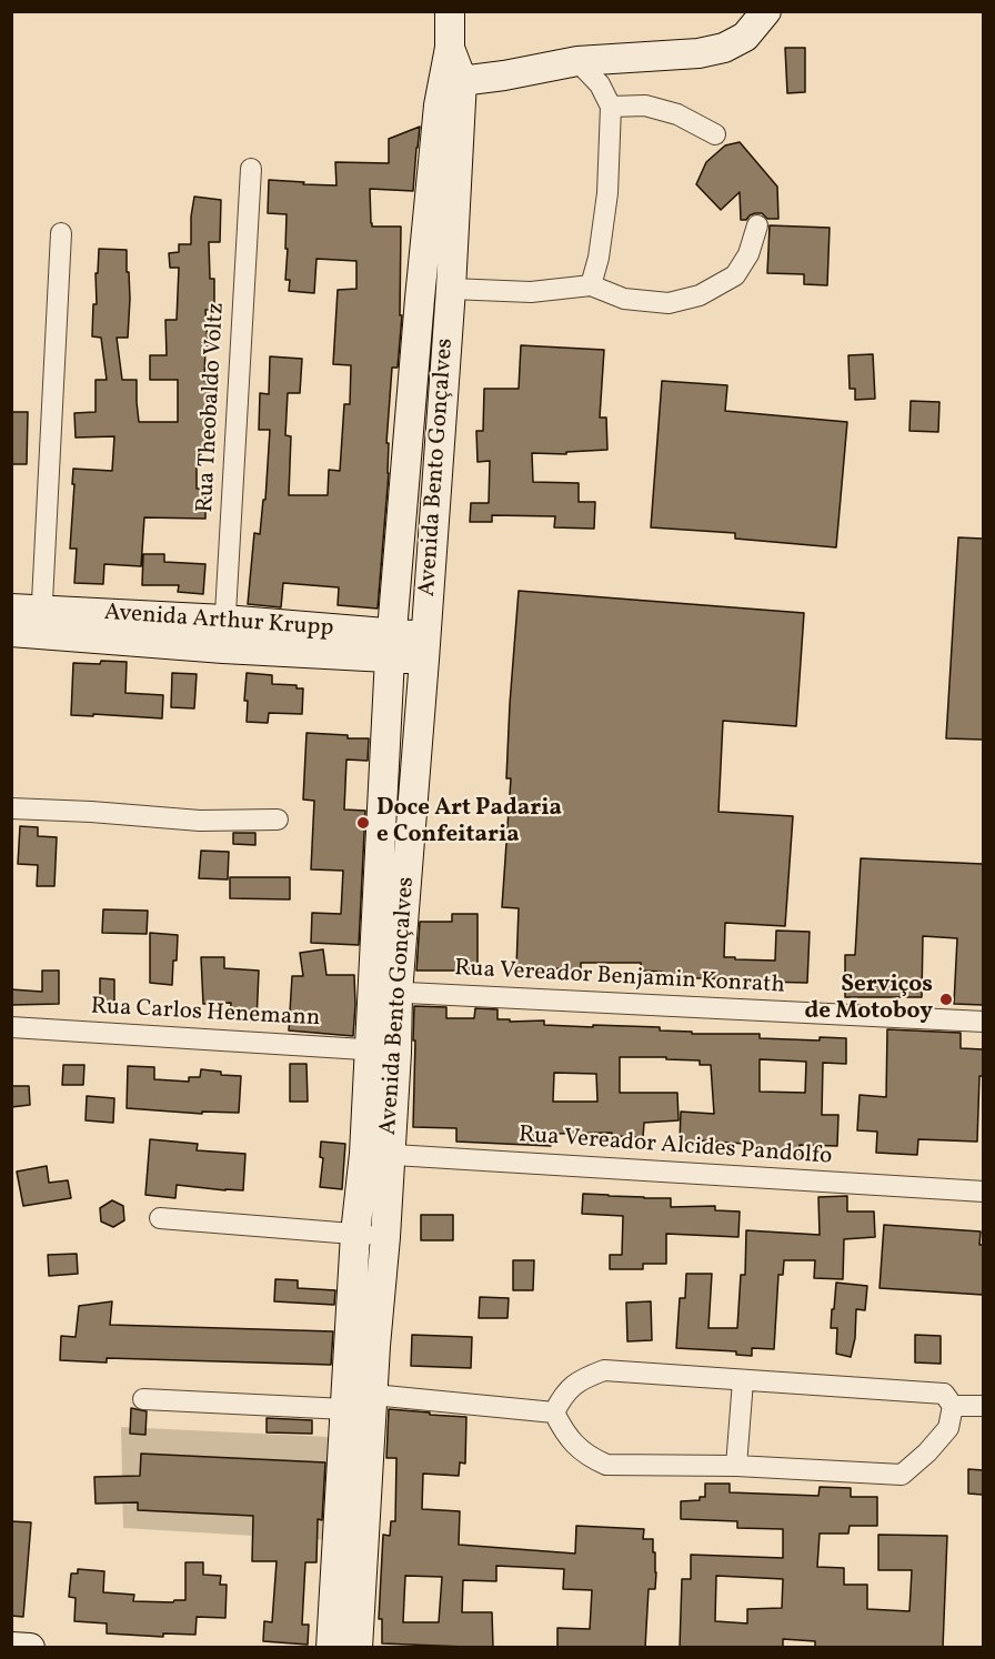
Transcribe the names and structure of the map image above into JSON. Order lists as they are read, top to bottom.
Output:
{
  "streets": {
    "main road": ["Avenida Bento Gonçalves", "Avenida Arthur Krupp"],
    "street": [
      "Rua Theobaldo Voltz",
      "Rua Vereador Benjamin Konrath",
      "Rua Carlos Henemann",
      "Rua Vereador Alcides Pandolfo"
    ]
  },
  "crossings": [
    ["Rua Theobaldo Voltz", "Avenida Arthur Krupp"],
    ["Avenida Bento Gonçalves", "Avenida Arthur Krupp"],
    ["Avenida Bento Gonçalves", "Rua Vereador Benjamin Konrath"],
    ["Avenida Bento Gonçalves", "Rua Carlos Henemann"],
    ["Avenida Bento Gonçalves", "Rua Vereador Alcides Pandolfo"]
  ],
  "places": ["Doce Art Padaria e Confeitaria", "Serviços de Motoboy"]
}
